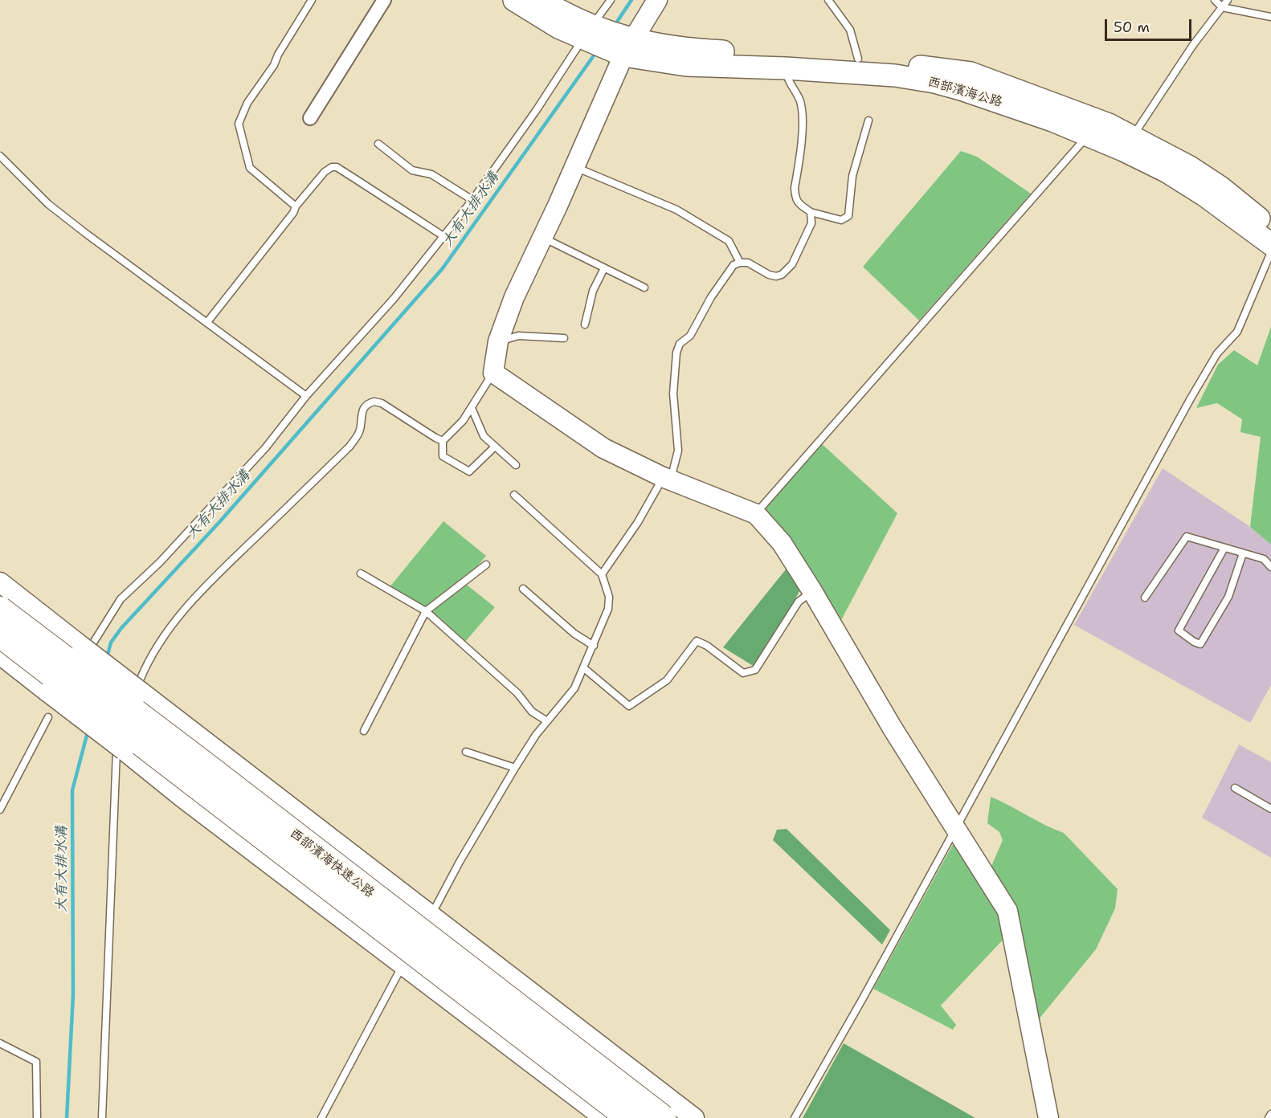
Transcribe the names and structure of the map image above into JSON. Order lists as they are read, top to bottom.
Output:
{
  "streets": {
    "highway": ["西部濱海快速公路"],
    "main road": ["西部濱海公路"]
  },
  "water": ["大有大排水溝"],
  "scale_bar": "50 m"
}
